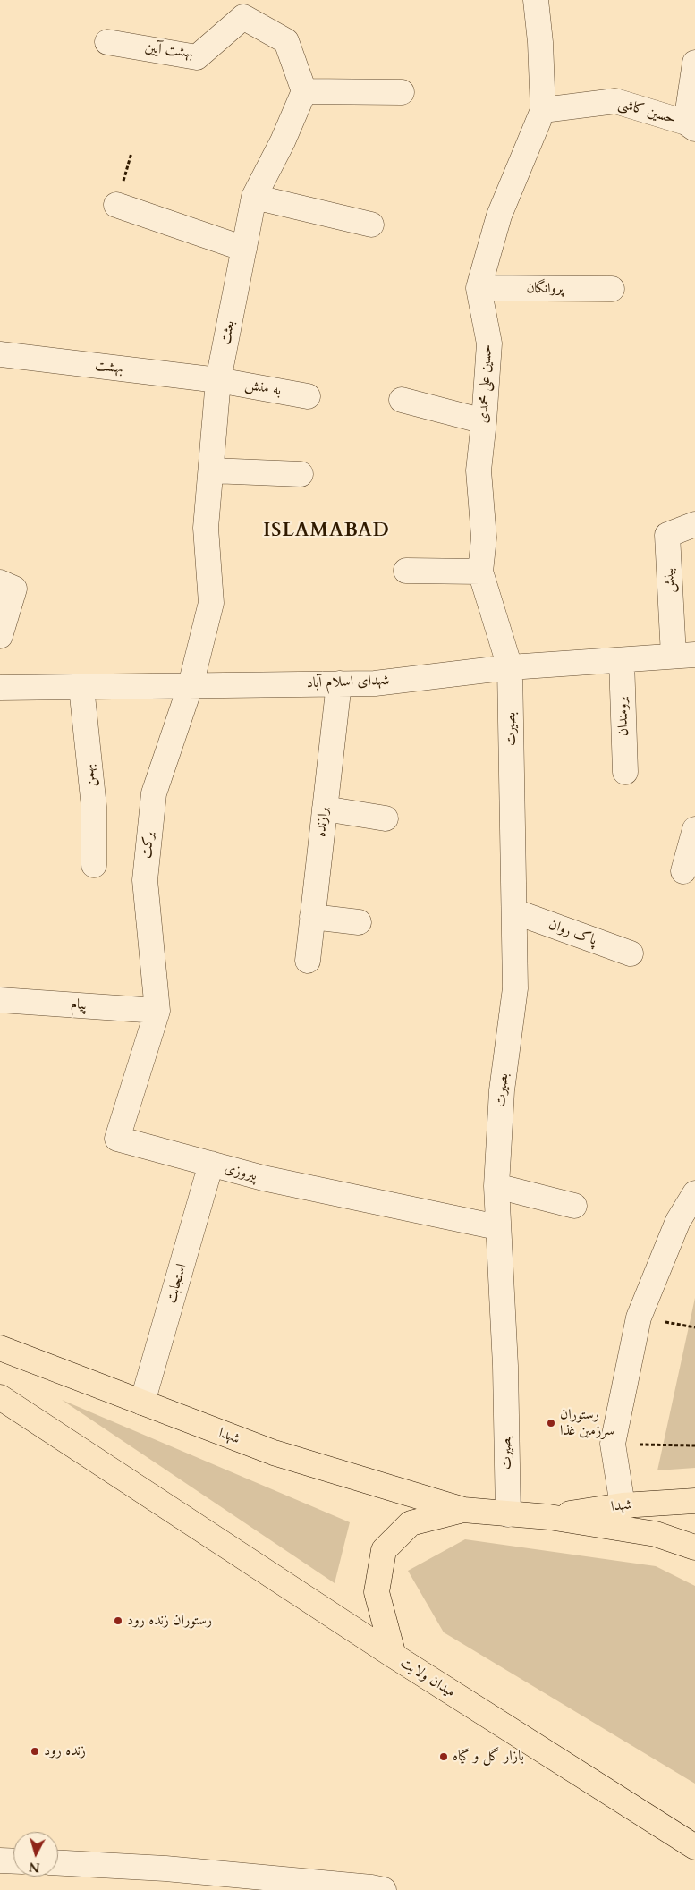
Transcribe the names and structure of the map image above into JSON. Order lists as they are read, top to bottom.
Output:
{
  "streets": {
    "main road": ["شهدا", "میدان ولایت"],
    "street": [
      "بهشت آیین",
      "حسین کاشی",
      "پروانگان",
      "بعثت",
      "بهشت",
      "حسین علی محمدی",
      "به منش",
      "بینش",
      "شهدای اسلام آباد",
      "برومندان",
      "بصیرت",
      "بهمن",
      "برازنده",
      "برکت",
      "پاک روان",
      "پیام",
      "پیروزی",
      "استجابت"
    ]
  },
  "crossings": [
    ["حسین کاشی", "حسین علی محمدی"],
    ["پروانگان", "حسین علی محمدی"],
    ["بعثت", "بهشت"],
    ["بعثت", "به منش"],
    ["بعثت", "شهدای اسلام آباد"],
    ["بعثت", "برکت"],
    ["بهشت", "به منش"],
    ["حسین علی محمدی", "شهدای اسلام آباد"],
    ["حسین علی محمدی", "بصیرت"],
    ["بینش", "شهدای اسلام آباد"],
    ["شهدای اسلام آباد", "برومندان"],
    ["شهدای اسلام آباد", "بصیرت"],
    ["شهدای اسلام آباد", "بهمن"],
    ["شهدای اسلام آباد", "برازنده"],
    ["شهدای اسلام آباد", "برکت"],
    ["بصیرت", "پاک روان"],
    ["بصیرت", "پیروزی"],
    ["بصیرت", "میدان ولایت"],
    ["برکت", "پیام"],
    ["برکت", "پیروزی"],
    ["پیام", "پیروزی"],
    ["پیروزی", "استجابت"],
    ["استجابت", "شهدا"],
    ["شهدا", "میدان ولایت"]
  ],
  "districts": ["ISLAMABAD"],
  "places": [
    "رستوران سرزمین غذا",
    "رستوران زنده رود",
    "زنده رود",
    "بازار گل و گیاه"
  ],
  "north": "bottom"
}
